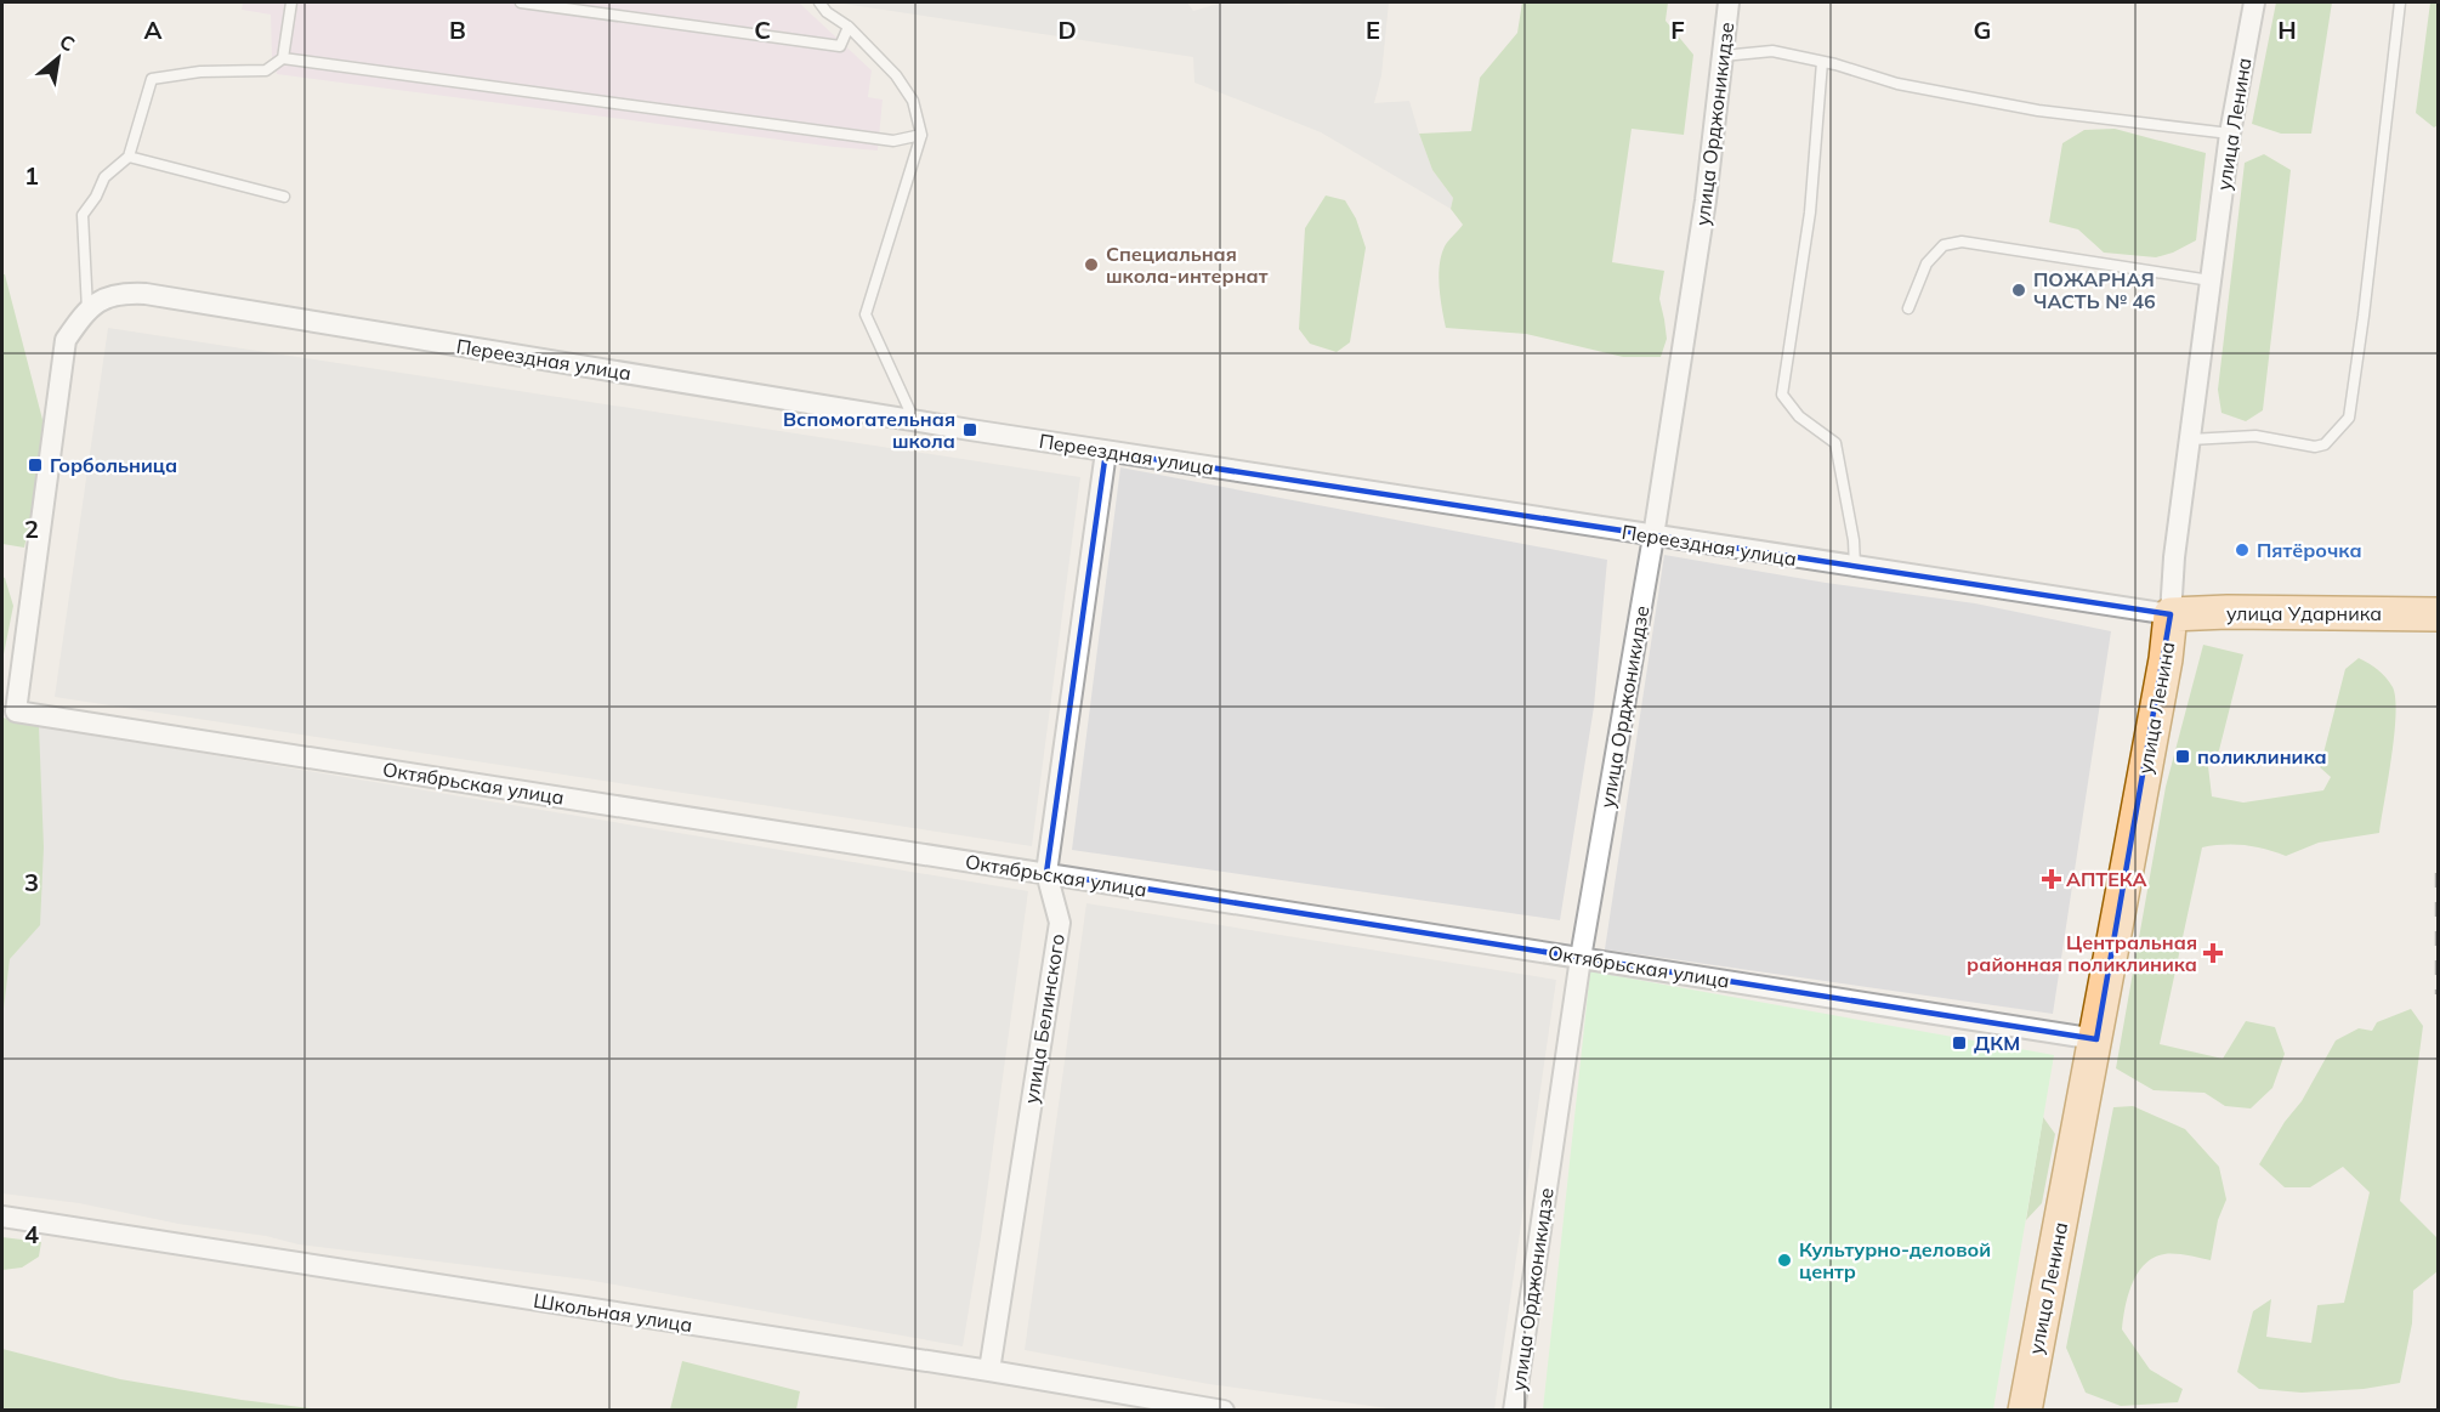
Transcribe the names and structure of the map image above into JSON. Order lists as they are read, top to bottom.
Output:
{
  "streets": {
    "main road": ["улица Ленина", "улица Ударника"],
    "street": [
      "улица Орджоникидзе",
      "Переездная улица",
      "Октябрьская улица",
      "улица Белинского",
      "Школьная улица"
    ]
  },
  "crossings": [
    ["улица Орджоникидзе", "Переездная улица"],
    ["улица Орджоникидзе", "Октябрьская улица"],
    ["улица Ленина", "Переездная улица"],
    ["улица Ленина", "улица Ударника"],
    ["улица Ленина", "Октябрьская улица"],
    ["Переездная улица", "улица Ударника"],
    ["Переездная улица", "Октябрьская улица"],
    ["Переездная улица", "улица Белинского"],
    ["Октябрьская улица", "улица Белинского"],
    ["улица Белинского", "Школьная улица"]
  ],
  "places": {
    "other": [
      "Специальная школа-интернат",
      "ПОЖАРНАЯ ЧАСТЬ № 46",
      "Пятёрочка",
      "Культурно-деловой центр"
    ],
    "transit": [
      "Вспомогательная школа",
      "Горбольница",
      "поликлиника",
      "ДКМ"
    ],
    "health": ["АПТЕКА", "Центральная районная поликлиника"]
  },
  "north": "top right",
  "grid": {
    "columns": [
      "A",
      "B",
      "C",
      "D",
      "E",
      "F",
      "G",
      "H"
    ],
    "rows": [
      "1",
      "2",
      "3",
      "4"
    ]
  }
}
